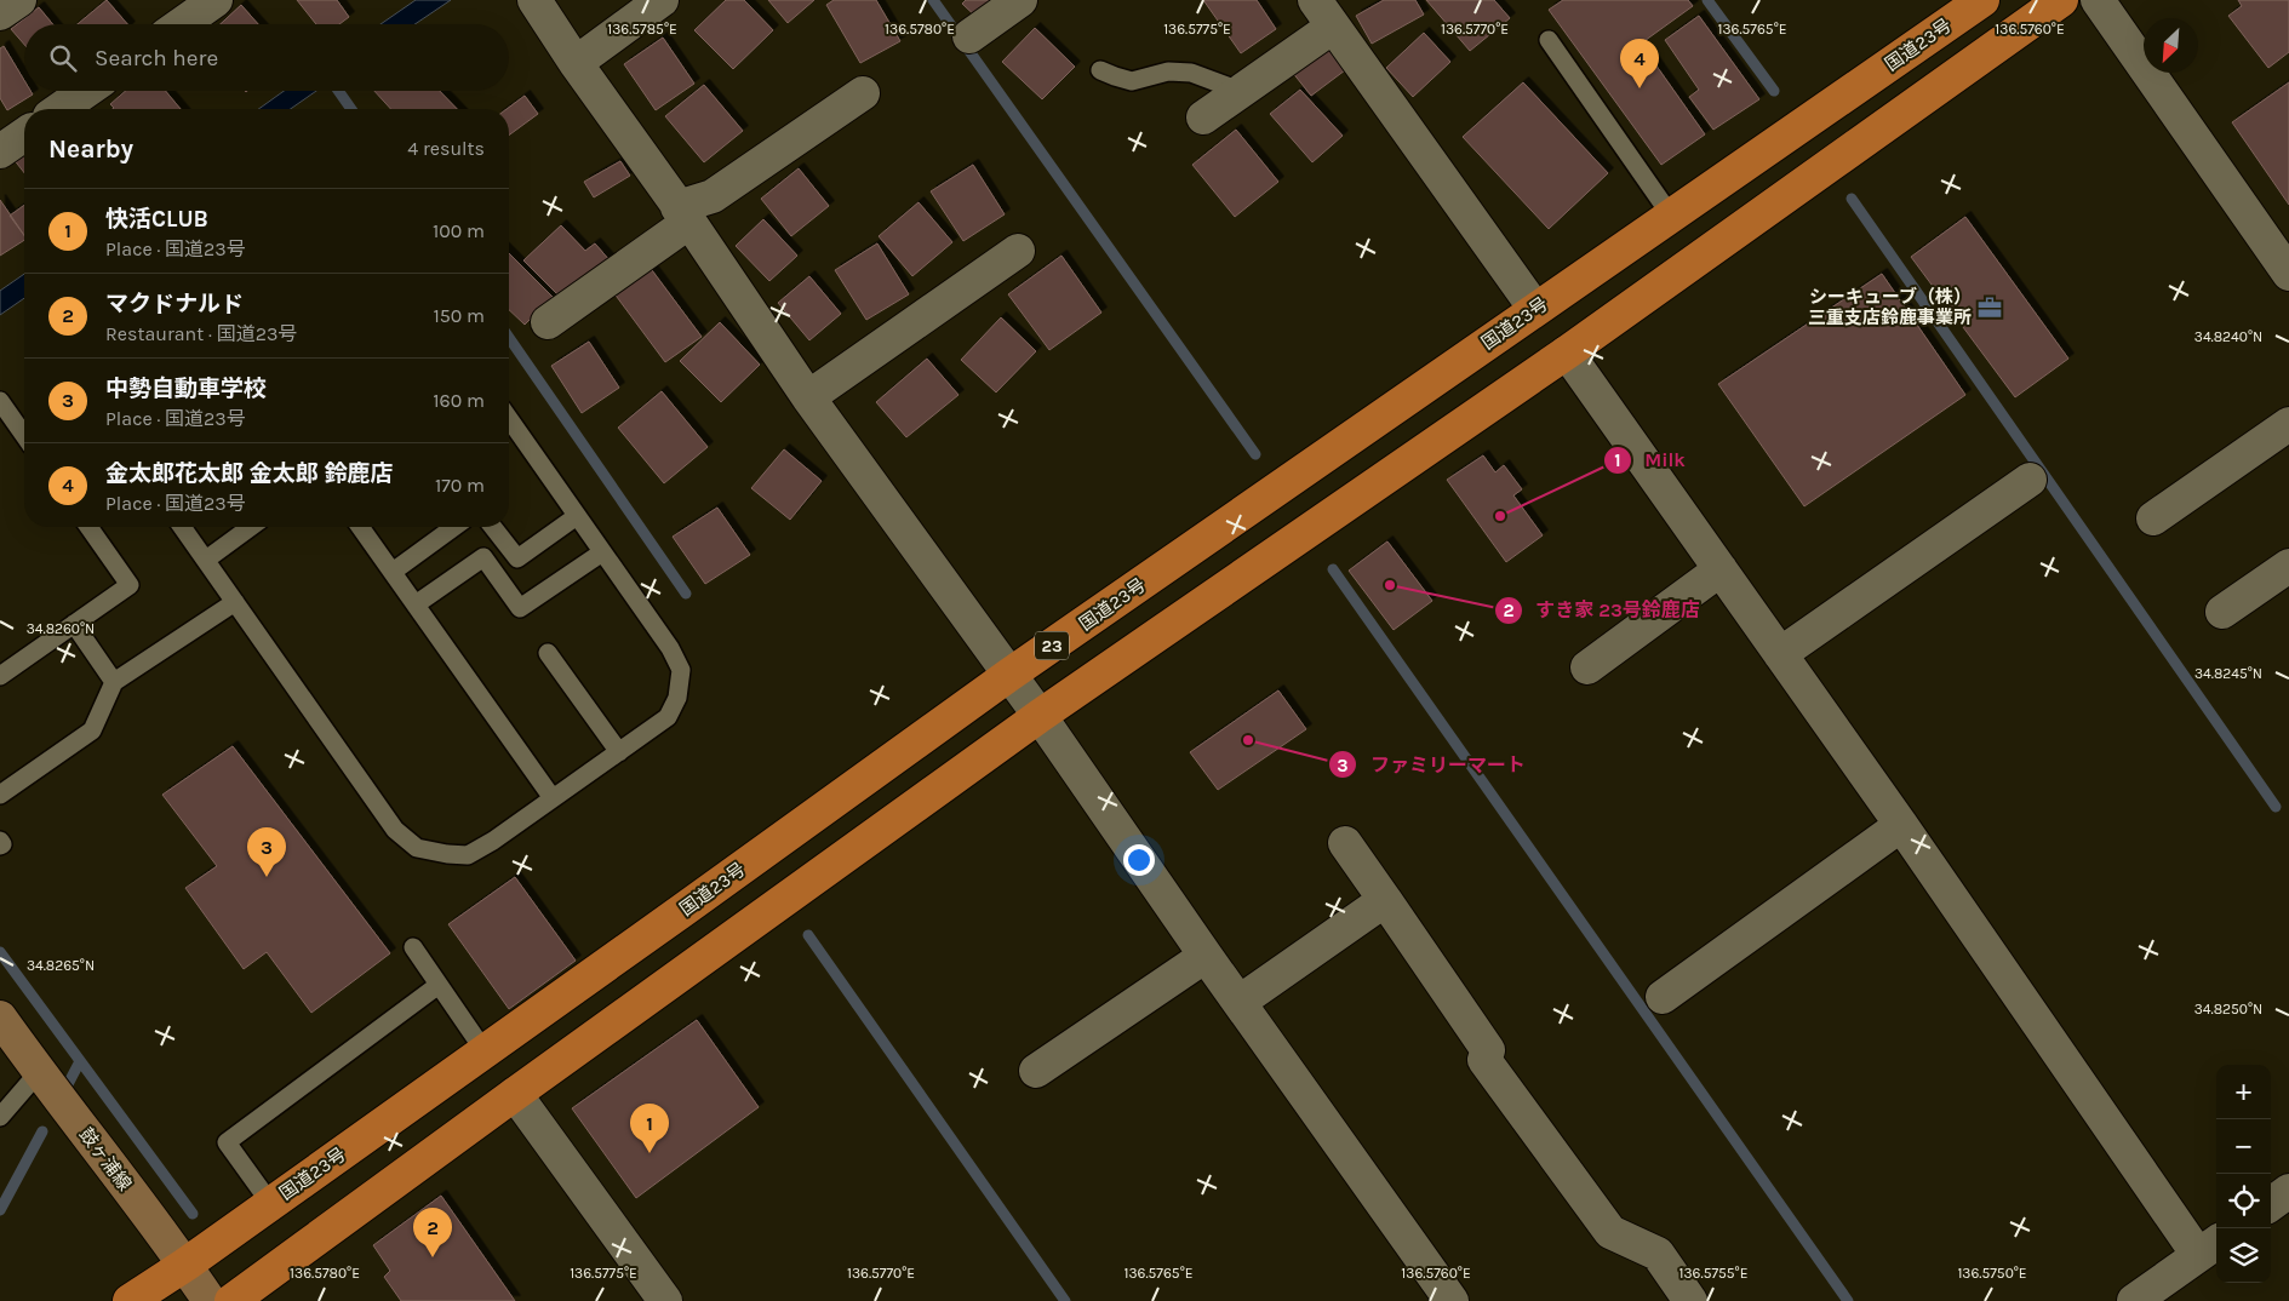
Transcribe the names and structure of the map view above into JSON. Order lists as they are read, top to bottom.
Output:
{
  "streets": {
    "highway": ["国道23号", "23"],
    "main road": ["鼓ヶ浦線"]
  },
  "crossings": [
    ["国道23号", "鼓ヶ浦線"]
  ],
  "places": {
    "office": ["シーキューブ（株） 三重支店鈴鹿事業所"],
    "other": ["Milk", "すき家 23号鈴鹿店", "ファミリーマート"]
  },
  "north": "bottom left",
  "page": {
    "search": "Search here",
    "pins": [
      "4",
      "3",
      "1",
      "2"
    ],
    "heading": ["Nearby", "4 results"],
    "list": [
      {
        "mark": "1",
        "name": "快活CLUB",
        "note": "Place · 国道23号",
        "value": "100 m"
      },
      {
        "mark": "2",
        "name": "マクドナルド",
        "note": "Restaurant · 国道23号",
        "value": "150 m"
      },
      {
        "mark": "3",
        "name": "中勢自動車学校",
        "note": "Place · 国道23号",
        "value": "160 m"
      },
      {
        "mark": "4",
        "name": "金太郎花太郎 金太郎 鈴鹿店",
        "note": "Place · 国道23号",
        "value": "170 m"
      }
    ],
    "map_buttons": ["+", "−"]
  },
  "coordinates": [
    "136.5785°E",
    "136.5780°E",
    "136.5775°E",
    "136.5770°E",
    "136.5765°E",
    "136.5760°E",
    "34.8240°N",
    "34.8260°N",
    "34.8245°N",
    "34.8265°N",
    "34.8250°N",
    "136.5755°E",
    "136.5750°E"
  ]
}
